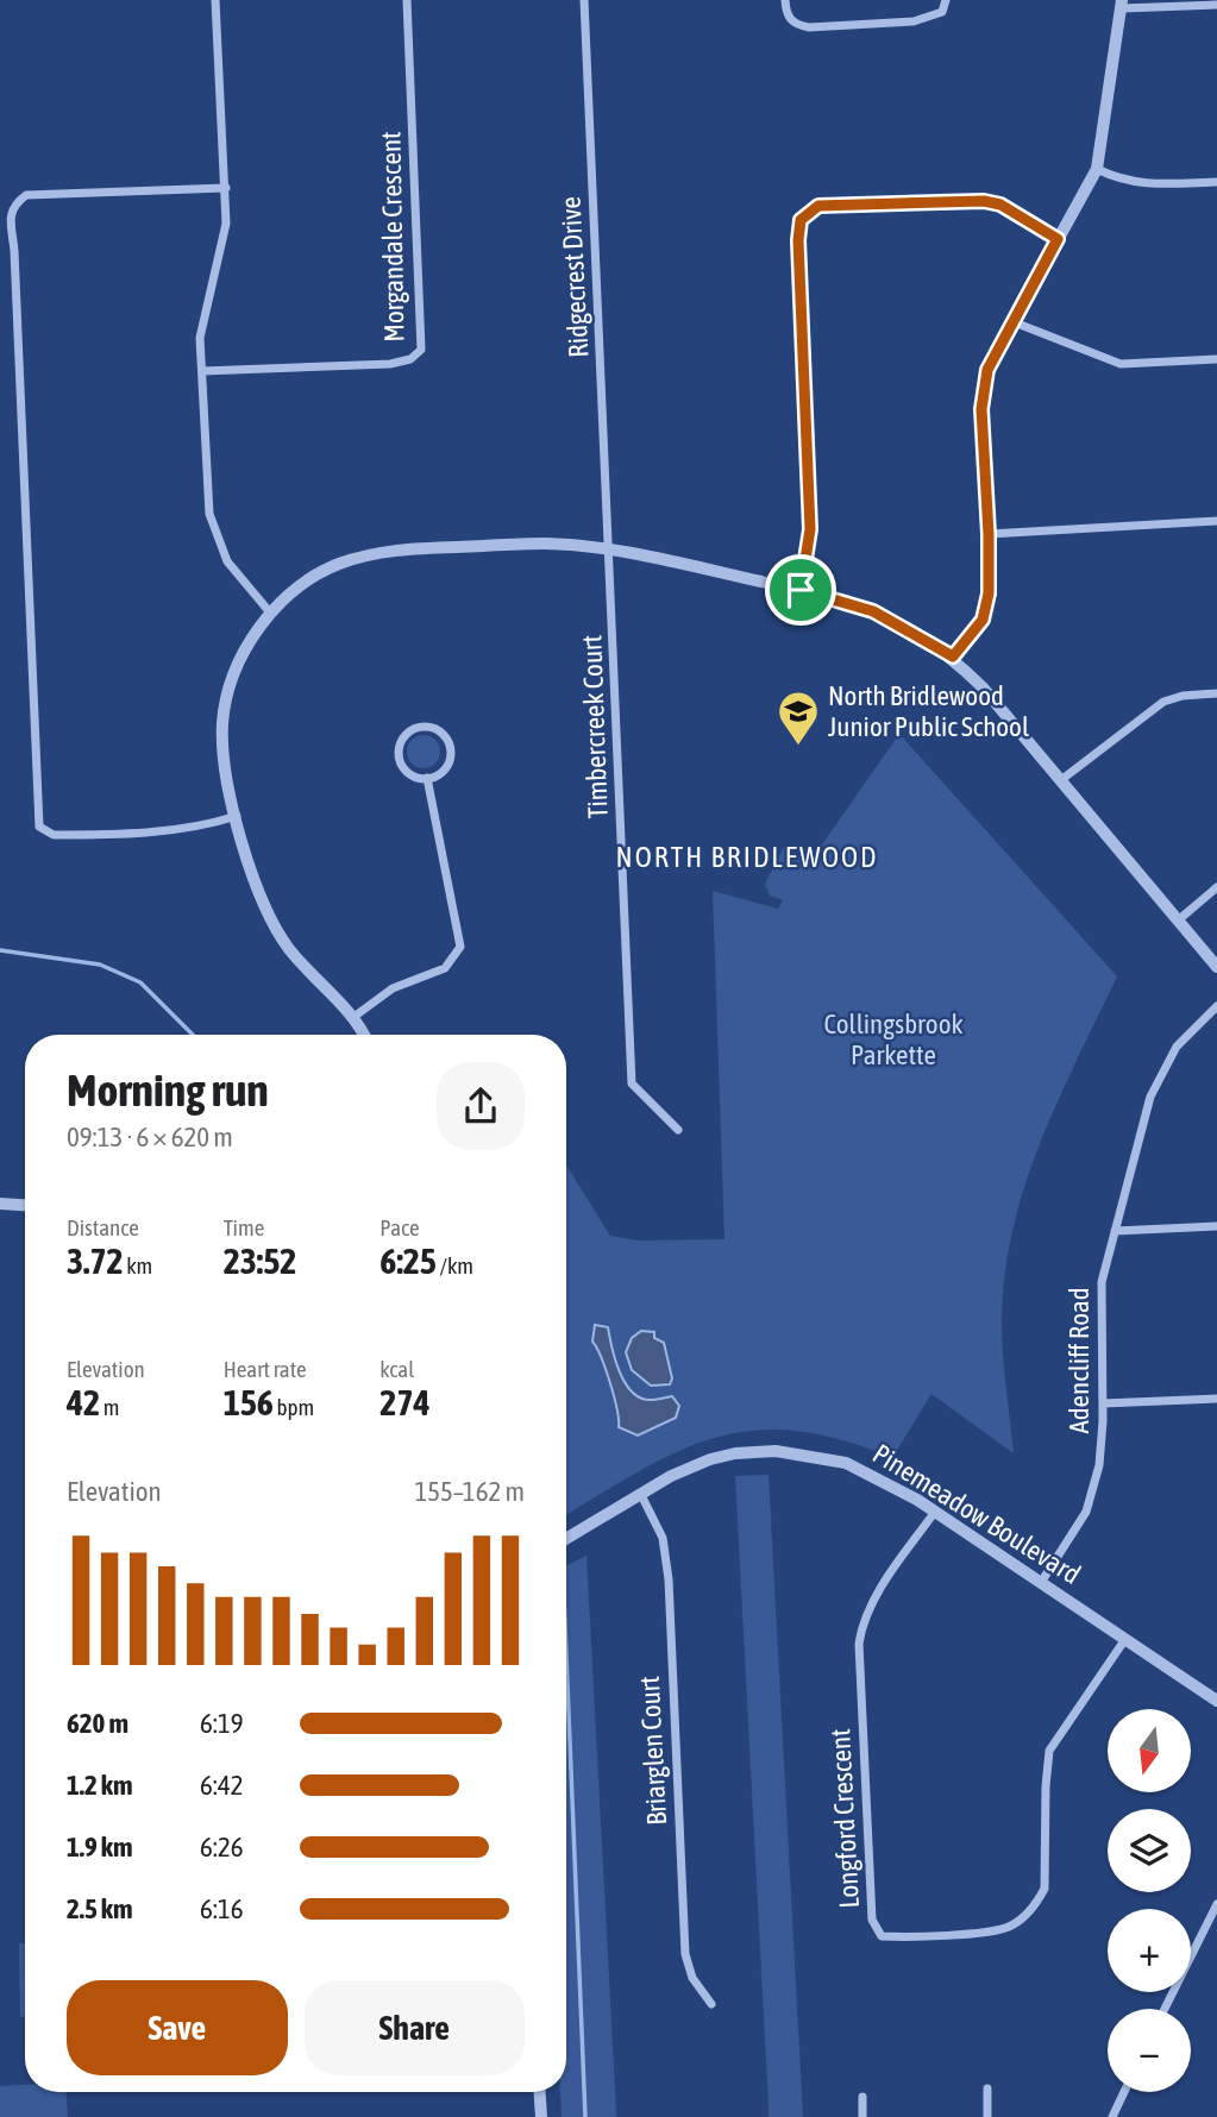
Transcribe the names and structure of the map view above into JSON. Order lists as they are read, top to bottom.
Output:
{
  "streets": {
    "street": [
      "Morgandale Crescent",
      "Ridgecrest Drive",
      "Timbercreek Court",
      "Adencliff Road",
      "Pinemeadow Boulevard",
      "Briarglen Court",
      "Longford Crescent"
    ]
  },
  "crossings": [
    ["Ridgecrest Drive", "Timbercreek Court"],
    ["Adencliff Road", "Pinemeadow Boulevard"],
    ["Pinemeadow Boulevard", "Briarglen Court"],
    ["Pinemeadow Boulevard", "Longford Crescent"]
  ],
  "districts": ["NORTH BRIDLEWOOD"],
  "parks": ["Collingsbrook Parkette"],
  "places": {
    "school or university": ["North Bridlewood Junior Public School"]
  },
  "north": "bottom",
  "page": {
    "heading": ["Morning run", "09:13 · 6 × 620 m"],
    "stats": [
      ["Distance", "3.72 km"],
      ["Time", "23:52"],
      ["Pace", "6:25 /km"],
      ["Elevation", "42 m"],
      ["Heart rate", "156 bpm"],
      ["kcal", "274"]
    ],
    "chart": ["Elevation", "155–162 m"],
    "list": [
      {
        "name": "620 m",
        "note": "6:19"
      },
      {
        "name": "1.2 km",
        "note": "6:42"
      },
      {
        "name": "1.9 km",
        "note": "6:26"
      },
      {
        "name": "2.5 km",
        "note": "6:16"
      }
    ],
    "map_buttons": ["+", "−"],
    "buttons": ["Save", "Share"]
  }
}
